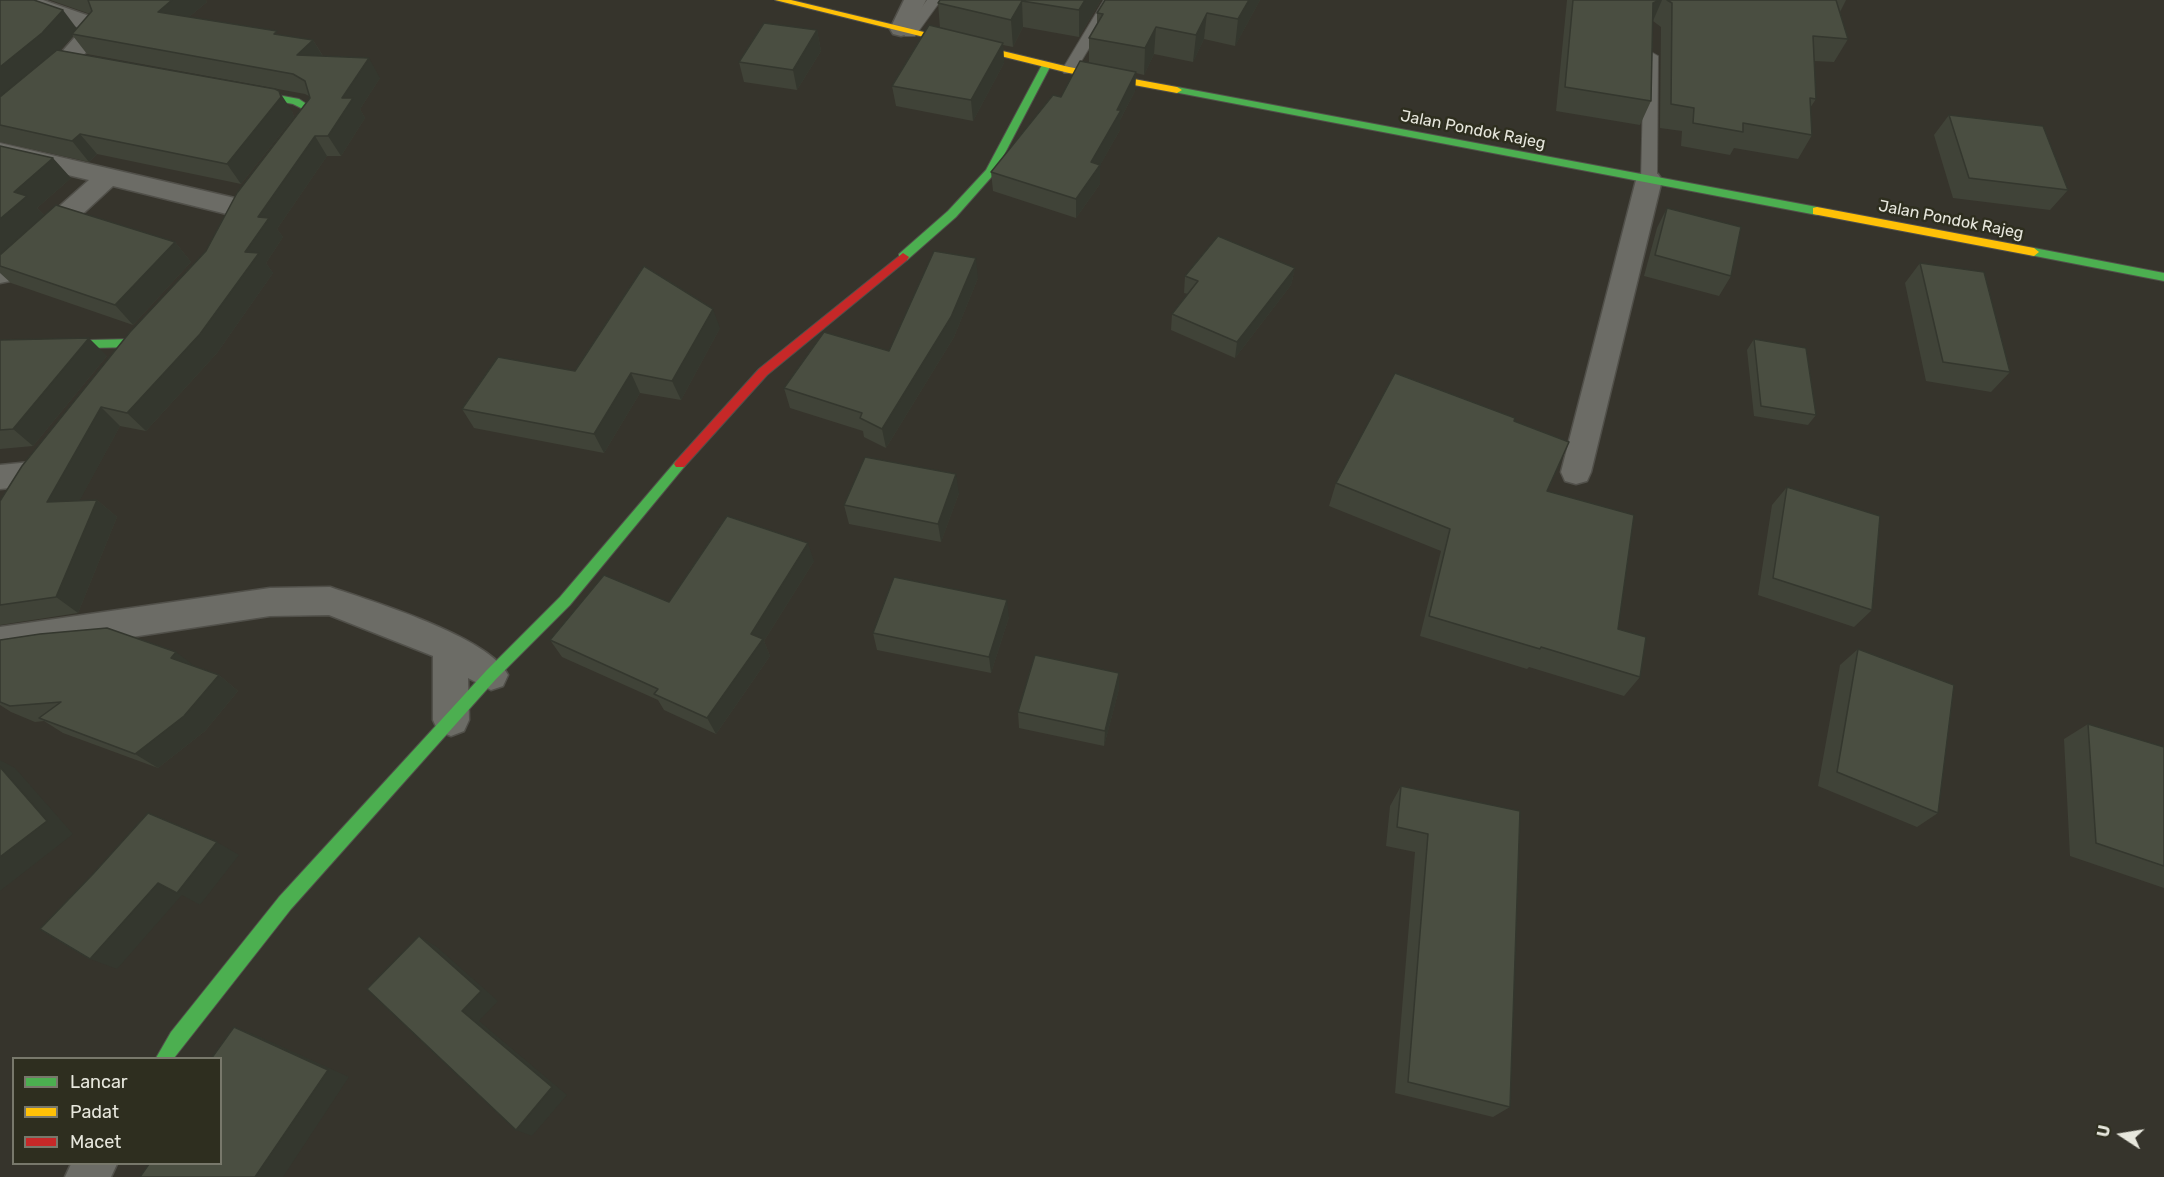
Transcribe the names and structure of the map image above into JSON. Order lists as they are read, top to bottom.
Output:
{
  "streets": {
    "street": ["Jalan Pondok Rajeg"]
  },
  "legend": ["Lancar", "Padat", "Macet"],
  "north": "left"
}
